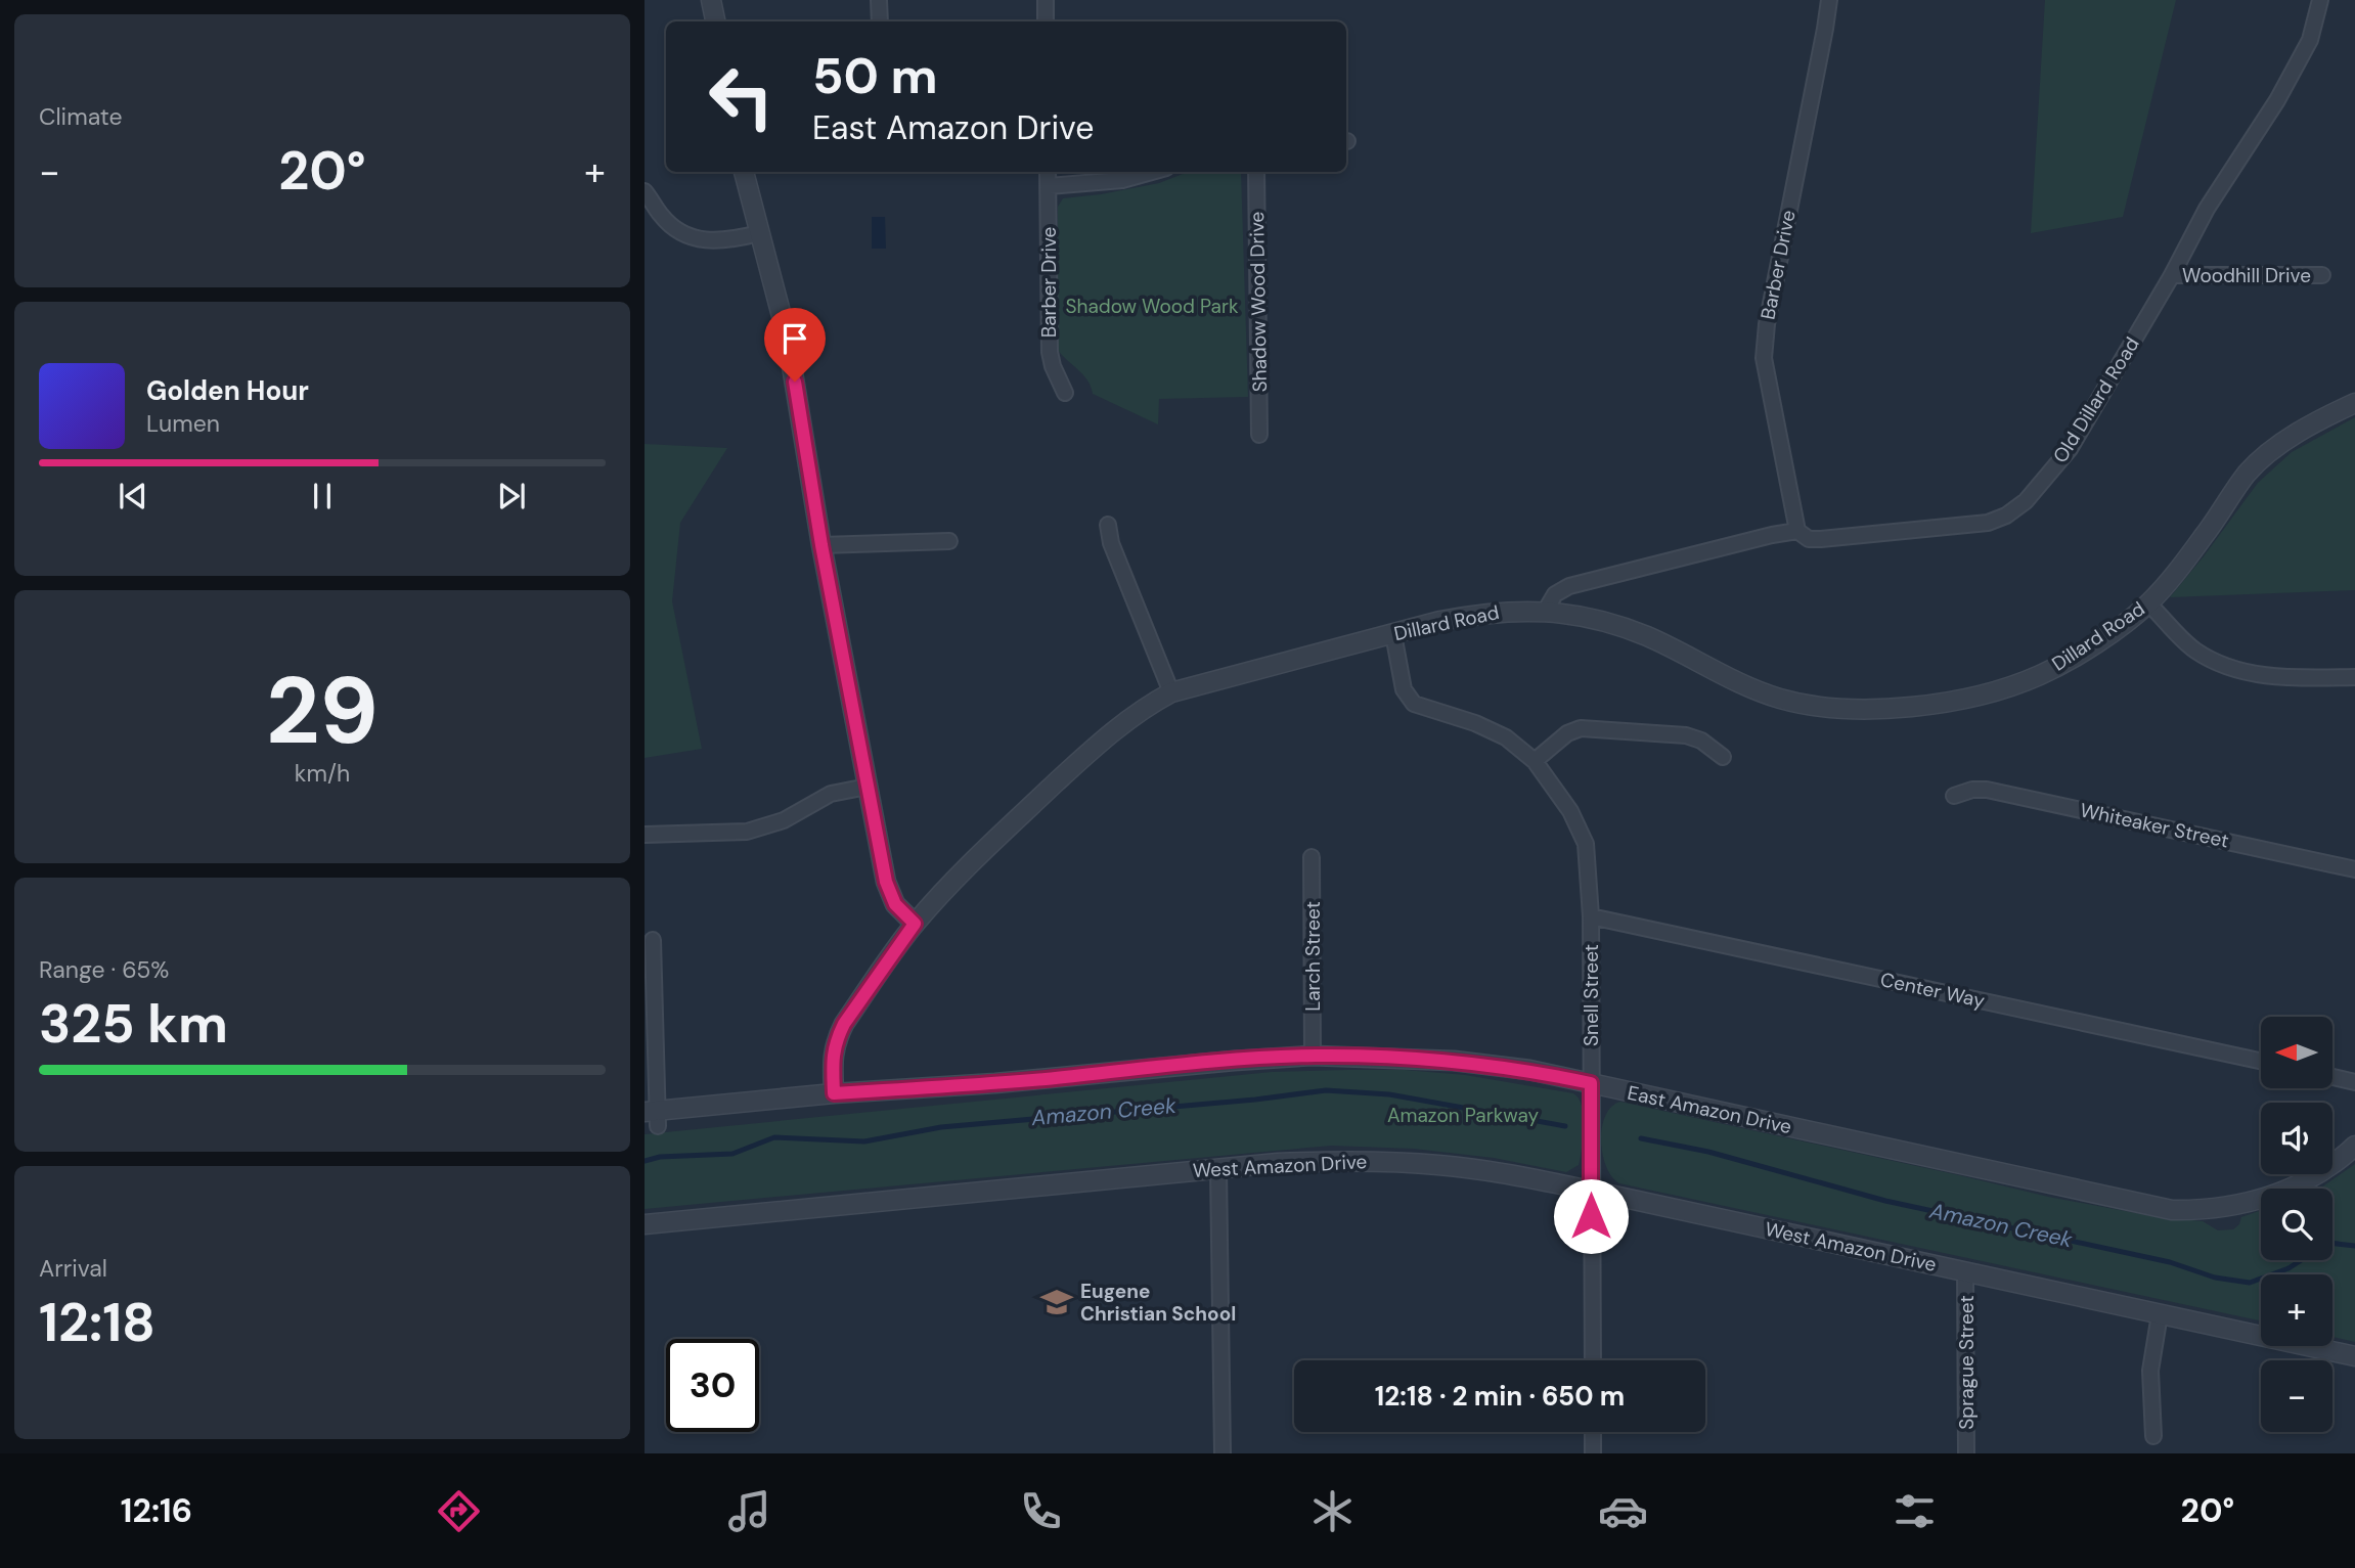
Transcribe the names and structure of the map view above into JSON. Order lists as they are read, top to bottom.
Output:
{
  "streets": {
    "street": [
      "Barber Drive",
      "Woodhill Drive",
      "Shadow Wood Drive",
      "Old Dillard Road",
      "Dillard Road",
      "Whiteaker Street",
      "Larch Street",
      "Center Way",
      "Snell Street",
      "East Amazon Drive",
      "West Amazon Drive",
      "Sprague Street"
    ]
  },
  "crossings": [
    ["Barber Drive", "Old Dillard Road"],
    ["Woodhill Drive", "Old Dillard Road"],
    ["Old Dillard Road", "Dillard Road"],
    ["Dillard Road", "Snell Street"],
    ["Dillard Road", "East Amazon Drive"],
    ["Larch Street", "East Amazon Drive"],
    ["Center Way", "Snell Street"],
    ["Snell Street", "East Amazon Drive"],
    ["Snell Street", "West Amazon Drive"],
    ["West Amazon Drive", "Sprague Street"]
  ],
  "water": ["Amazon Creek"],
  "parks": ["Shadow Wood Park", "Amazon Parkway"],
  "places": {
    "school or university": ["Eugene Christian School"]
  },
  "north": "left",
  "page": {
    "tile": [
      "Climate",
      ["29", "km/h"],
      ["Range · 65%", "325 km"],
      ["Arrival", "12:18"]
    ],
    "turn": ["50 m", "East Amazon Drive"],
    "heat": ["−", "20°", "+"],
    "song": ["Golden Hour", "Lumen"],
    "map_buttons": ["+", "−"],
    "limit": "30",
    "trip": "12:18 · 2 min · 650 m",
    "tabs": ["12:16", "20°"]
  }
}
